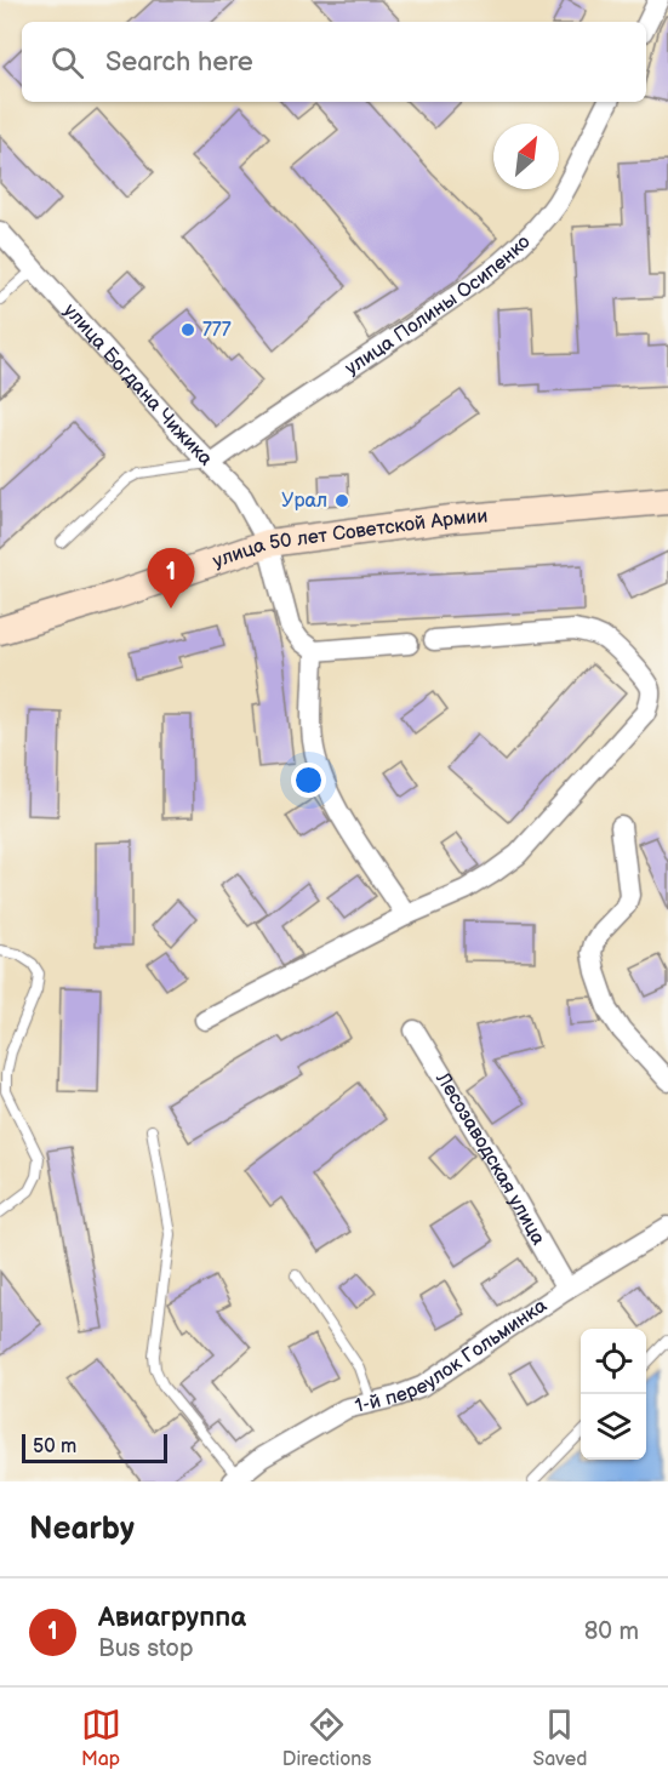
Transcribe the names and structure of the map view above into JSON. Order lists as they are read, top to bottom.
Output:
{
  "streets": {
    "main road": ["улица 50 лет Советской Армии"],
    "street": [
      "улица Полины Осипенко",
      "улица Богдана Чижика",
      "Лесозаводская улица",
      "1-й переулок Гольминка"
    ]
  },
  "crossings": [
    ["улица Полины Осипенко", "улица Богдана Чижика"],
    ["улица Богдана Чижика", "улица 50 лет Советской Армии"],
    ["Лесозаводская улица", "1-й переулок Гольминка"]
  ],
  "places": ["777", "Урал"],
  "scale_bar": "50 m",
  "north": "top right",
  "page": {
    "search": "Search here",
    "pins": "1",
    "scale": "50 m",
    "heading": "Nearby",
    "list": [
      {
        "mark": "1",
        "name": "Авиагруппа",
        "note": "Bus stop",
        "value": "80 m"
      }
    ],
    "nav": ["Map", "Directions", "Saved"]
  }
}
